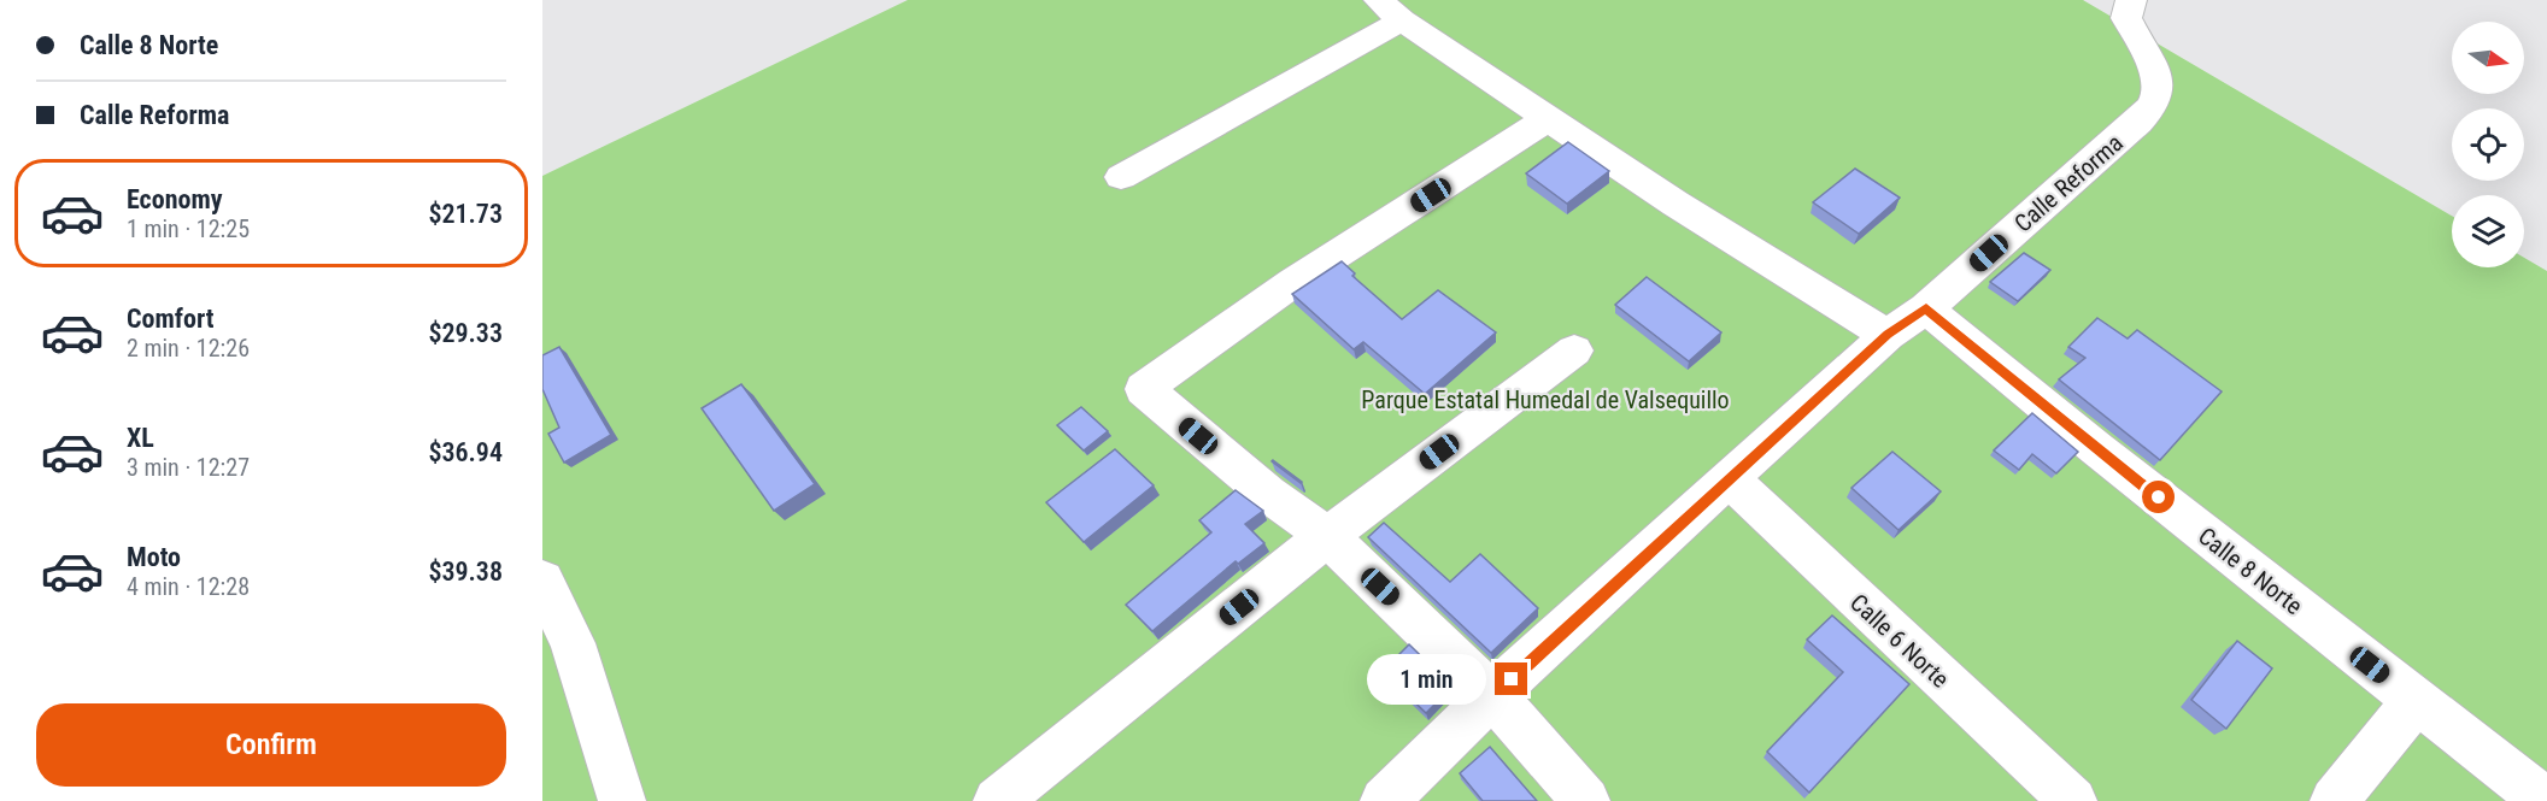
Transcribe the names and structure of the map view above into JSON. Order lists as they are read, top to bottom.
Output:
{
  "streets": {
    "street": ["Calle Reforma", "Calle 8 Norte", "Calle 6 Norte"]
  },
  "crossings": [
    ["Calle Reforma", "Calle 8 Norte"],
    ["Calle Reforma", "Calle 6 Norte"]
  ],
  "parks": ["Parque Estatal Humedal de Valsequillo"],
  "north": "right",
  "page": {
    "banner": ["Calle 8 Norte", "Calle Reforma"],
    "list": [
      {
        "name": "Economy",
        "note": "1 min · 12:25",
        "value": "$21.73"
      },
      {
        "name": "Comfort",
        "note": "2 min · 12:26",
        "value": "$29.33"
      },
      {
        "name": "XL",
        "note": "3 min · 12:27",
        "value": "$36.94"
      },
      {
        "name": "Moto",
        "note": "4 min · 12:28",
        "value": "$39.38"
      }
    ],
    "bubble": "1 min",
    "buttons": "Confirm"
  }
}
